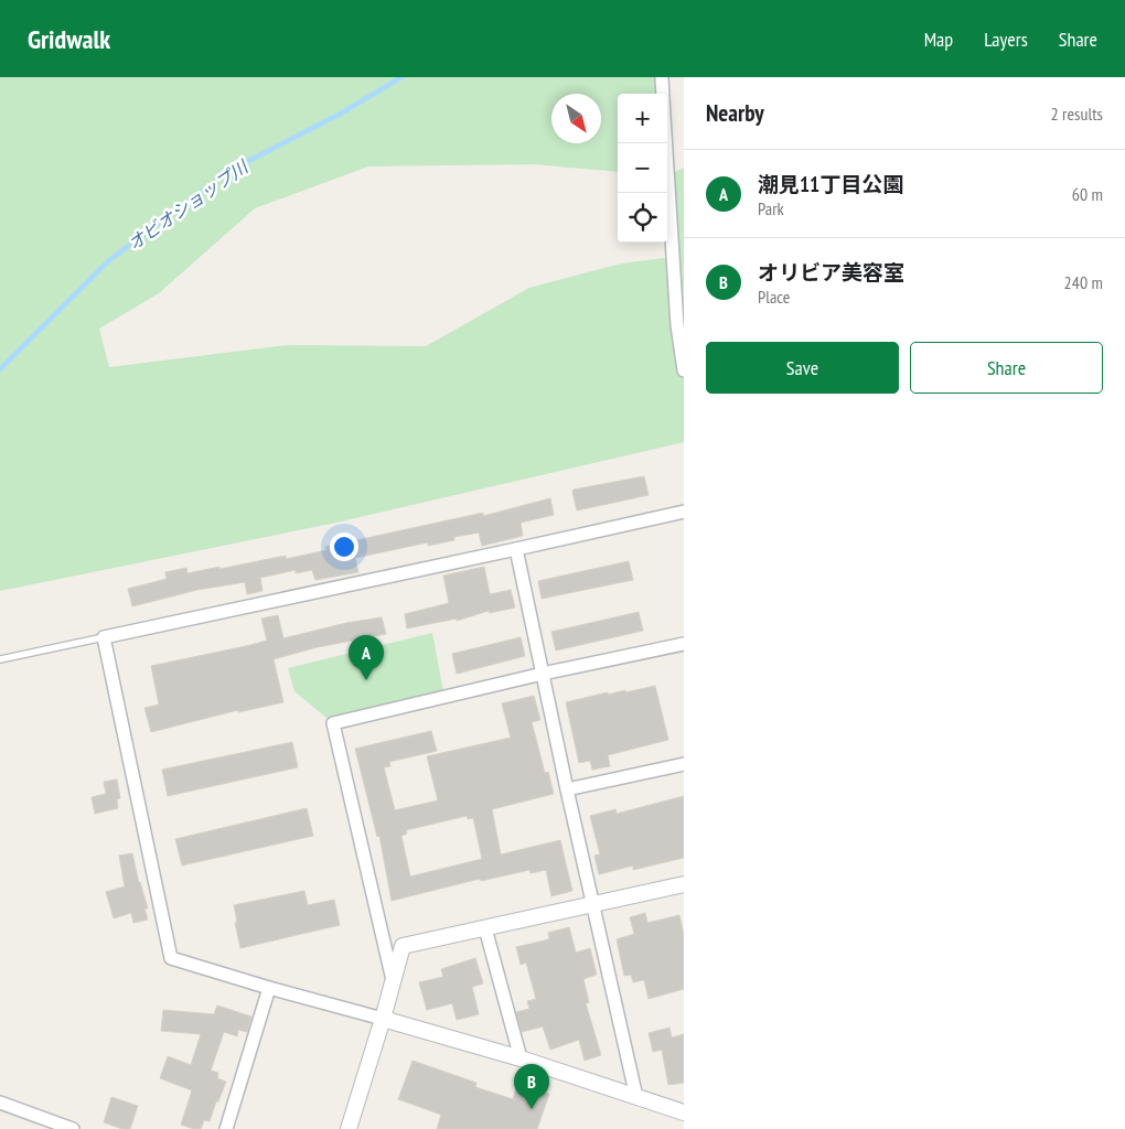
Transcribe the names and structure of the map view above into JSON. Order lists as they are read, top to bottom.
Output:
{
  "water": ["オビオショップ川"],
  "north": "bottom right",
  "page": {
    "header": "Gridwalk",
    "nav": ["Map", "Layers", "Share"],
    "heading": ["Nearby", "2 results"],
    "map_buttons": ["+", "−"],
    "list": [
      {
        "mark": "A",
        "name": "潮見11丁目公園",
        "note": "Park",
        "value": "60 m"
      },
      {
        "mark": "B",
        "name": "オリビア美容室",
        "note": "Place",
        "value": "240 m"
      }
    ],
    "buttons": ["Save", "Share"],
    "pins": ["A", "B"]
  }
}
